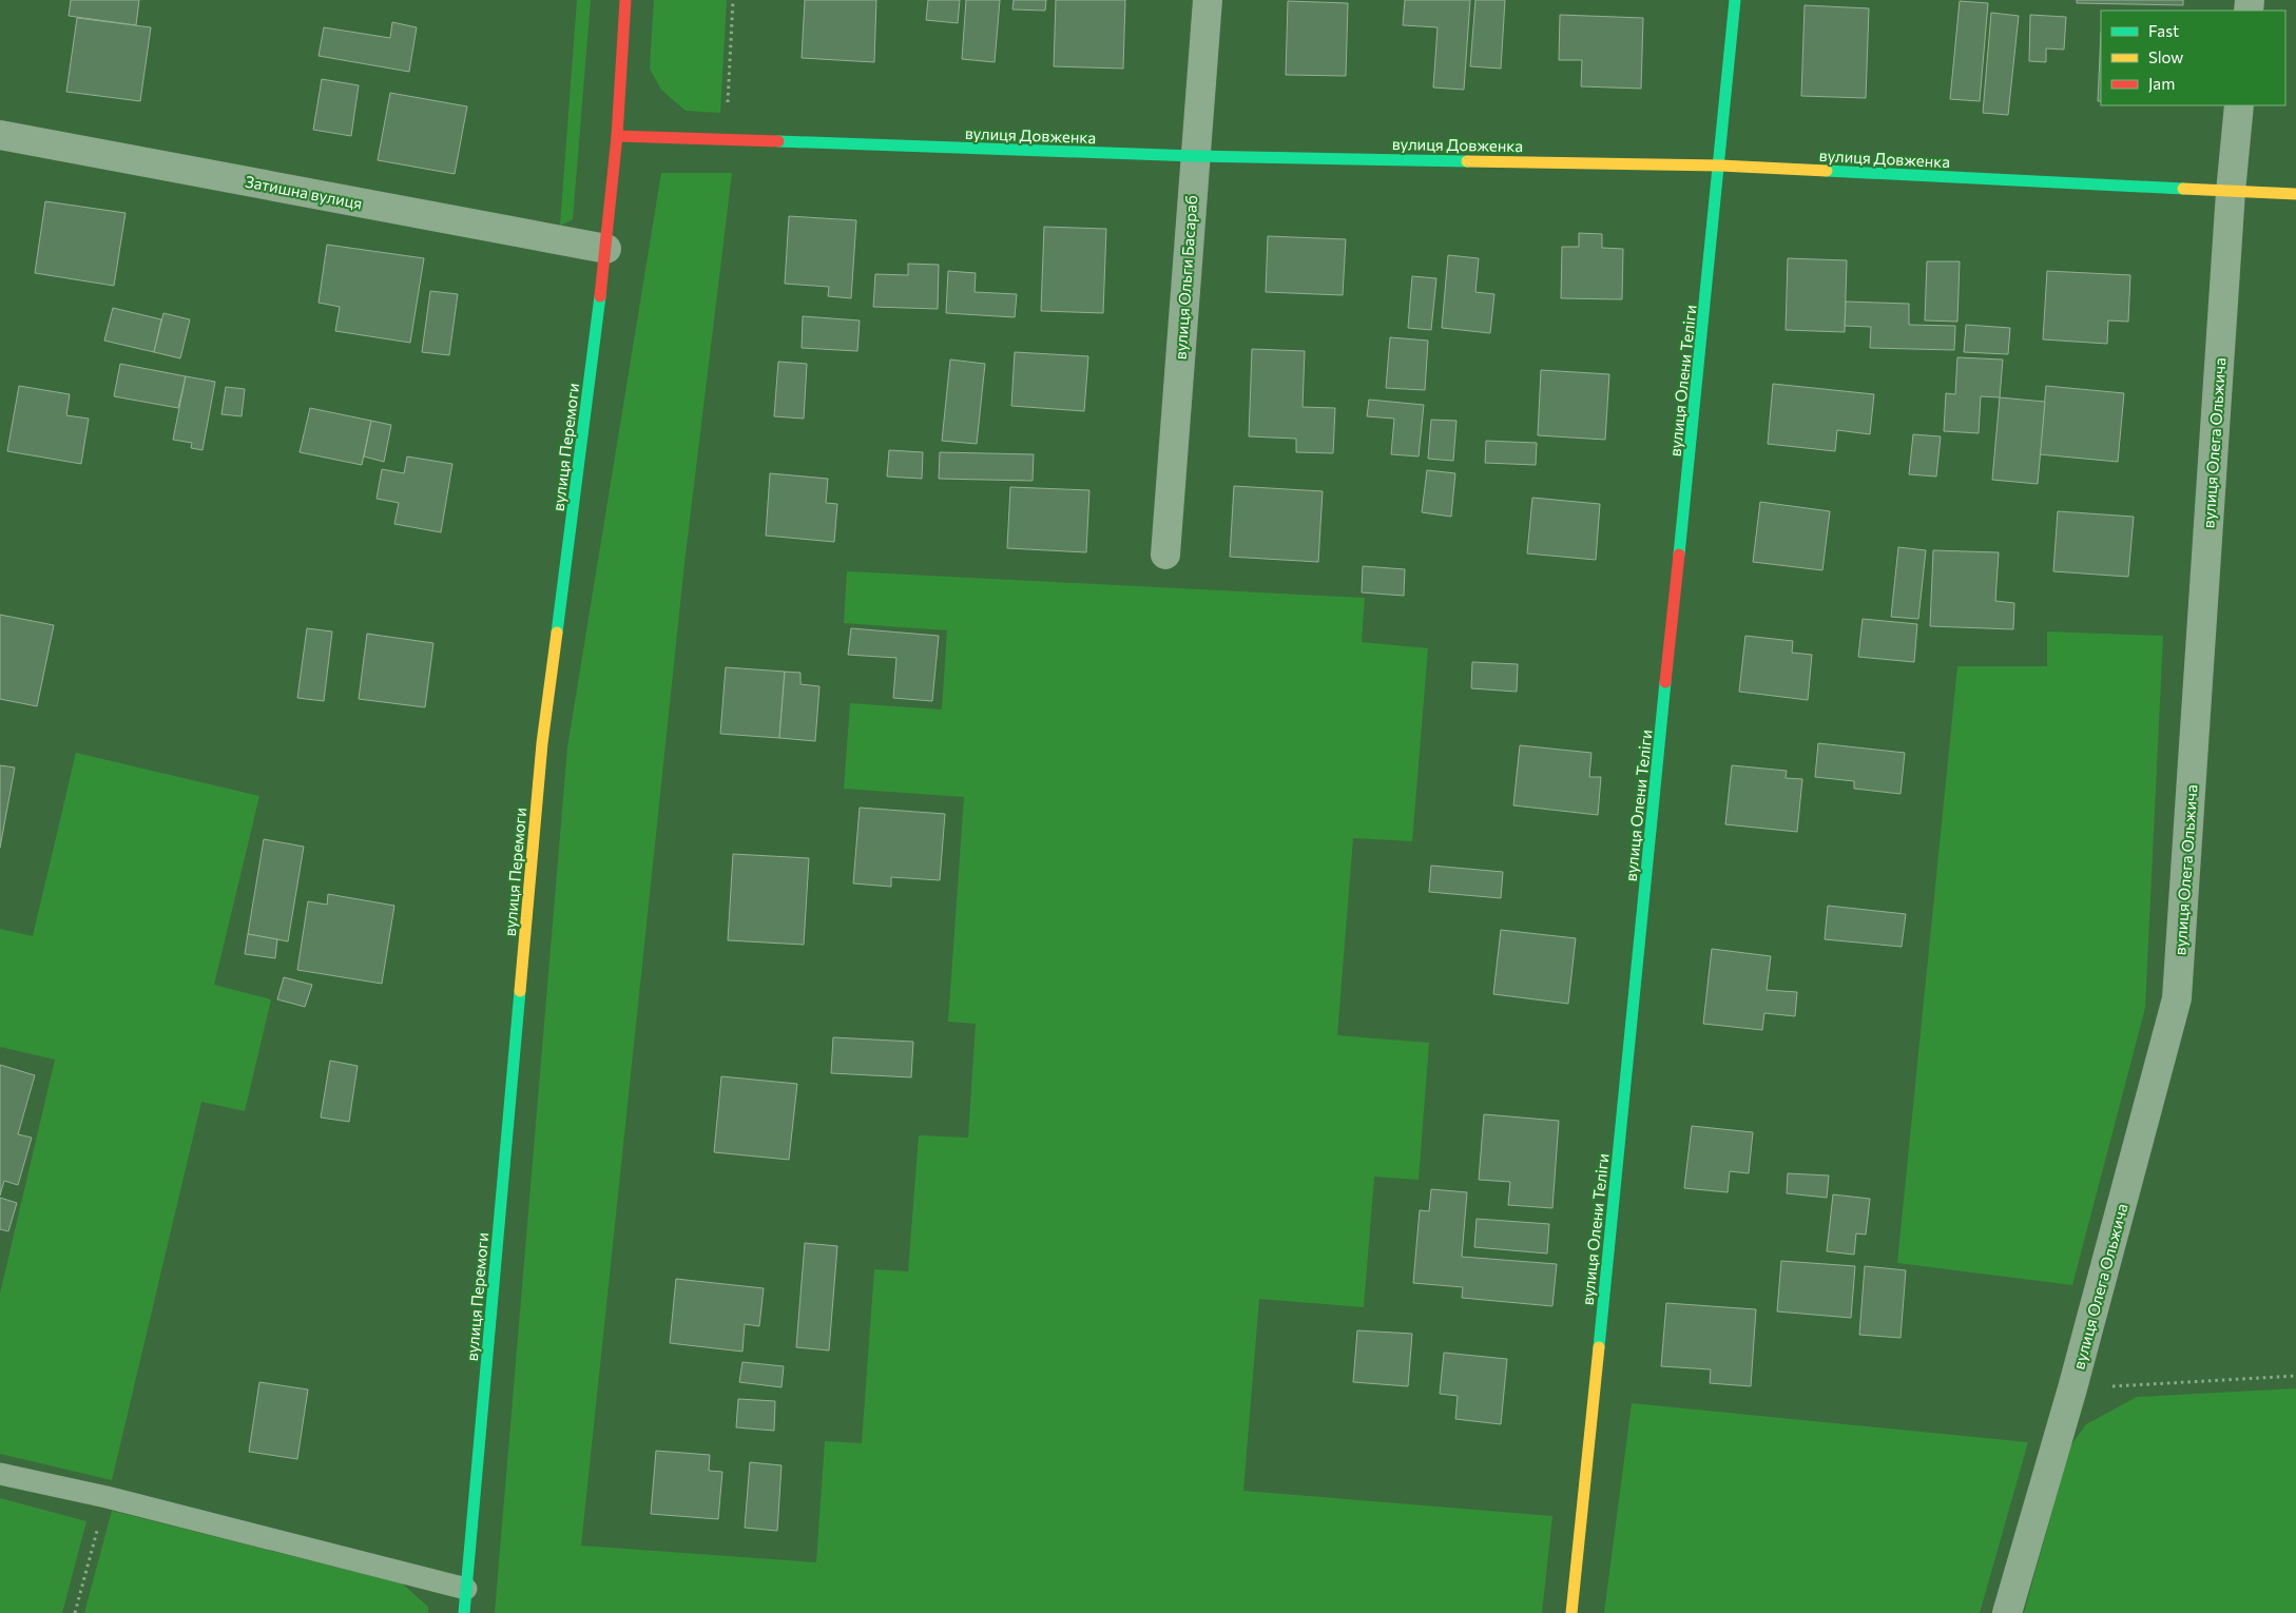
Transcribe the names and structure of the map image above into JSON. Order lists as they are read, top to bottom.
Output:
{
  "streets": {
    "street": [
      "вулиця Довженка",
      "Затишна вулиця",
      "вулиця Ольги Басараб",
      "вулиця Олени Теліги",
      "вулиця Олега Ольжича",
      "вулиця Перемоги"
    ]
  },
  "crossings": [
    ["вулиця Довженка", "вулиця Ольги Басараб"],
    ["вулиця Довженка", "вулиця Олени Теліги"],
    ["вулиця Довженка", "вулиця Олега Ольжича"],
    ["вулиця Довженка", "вулиця Перемоги"],
    ["Затишна вулиця", "вулиця Перемоги"]
  ],
  "legend": ["Fast", "Slow", "Jam"]
}
